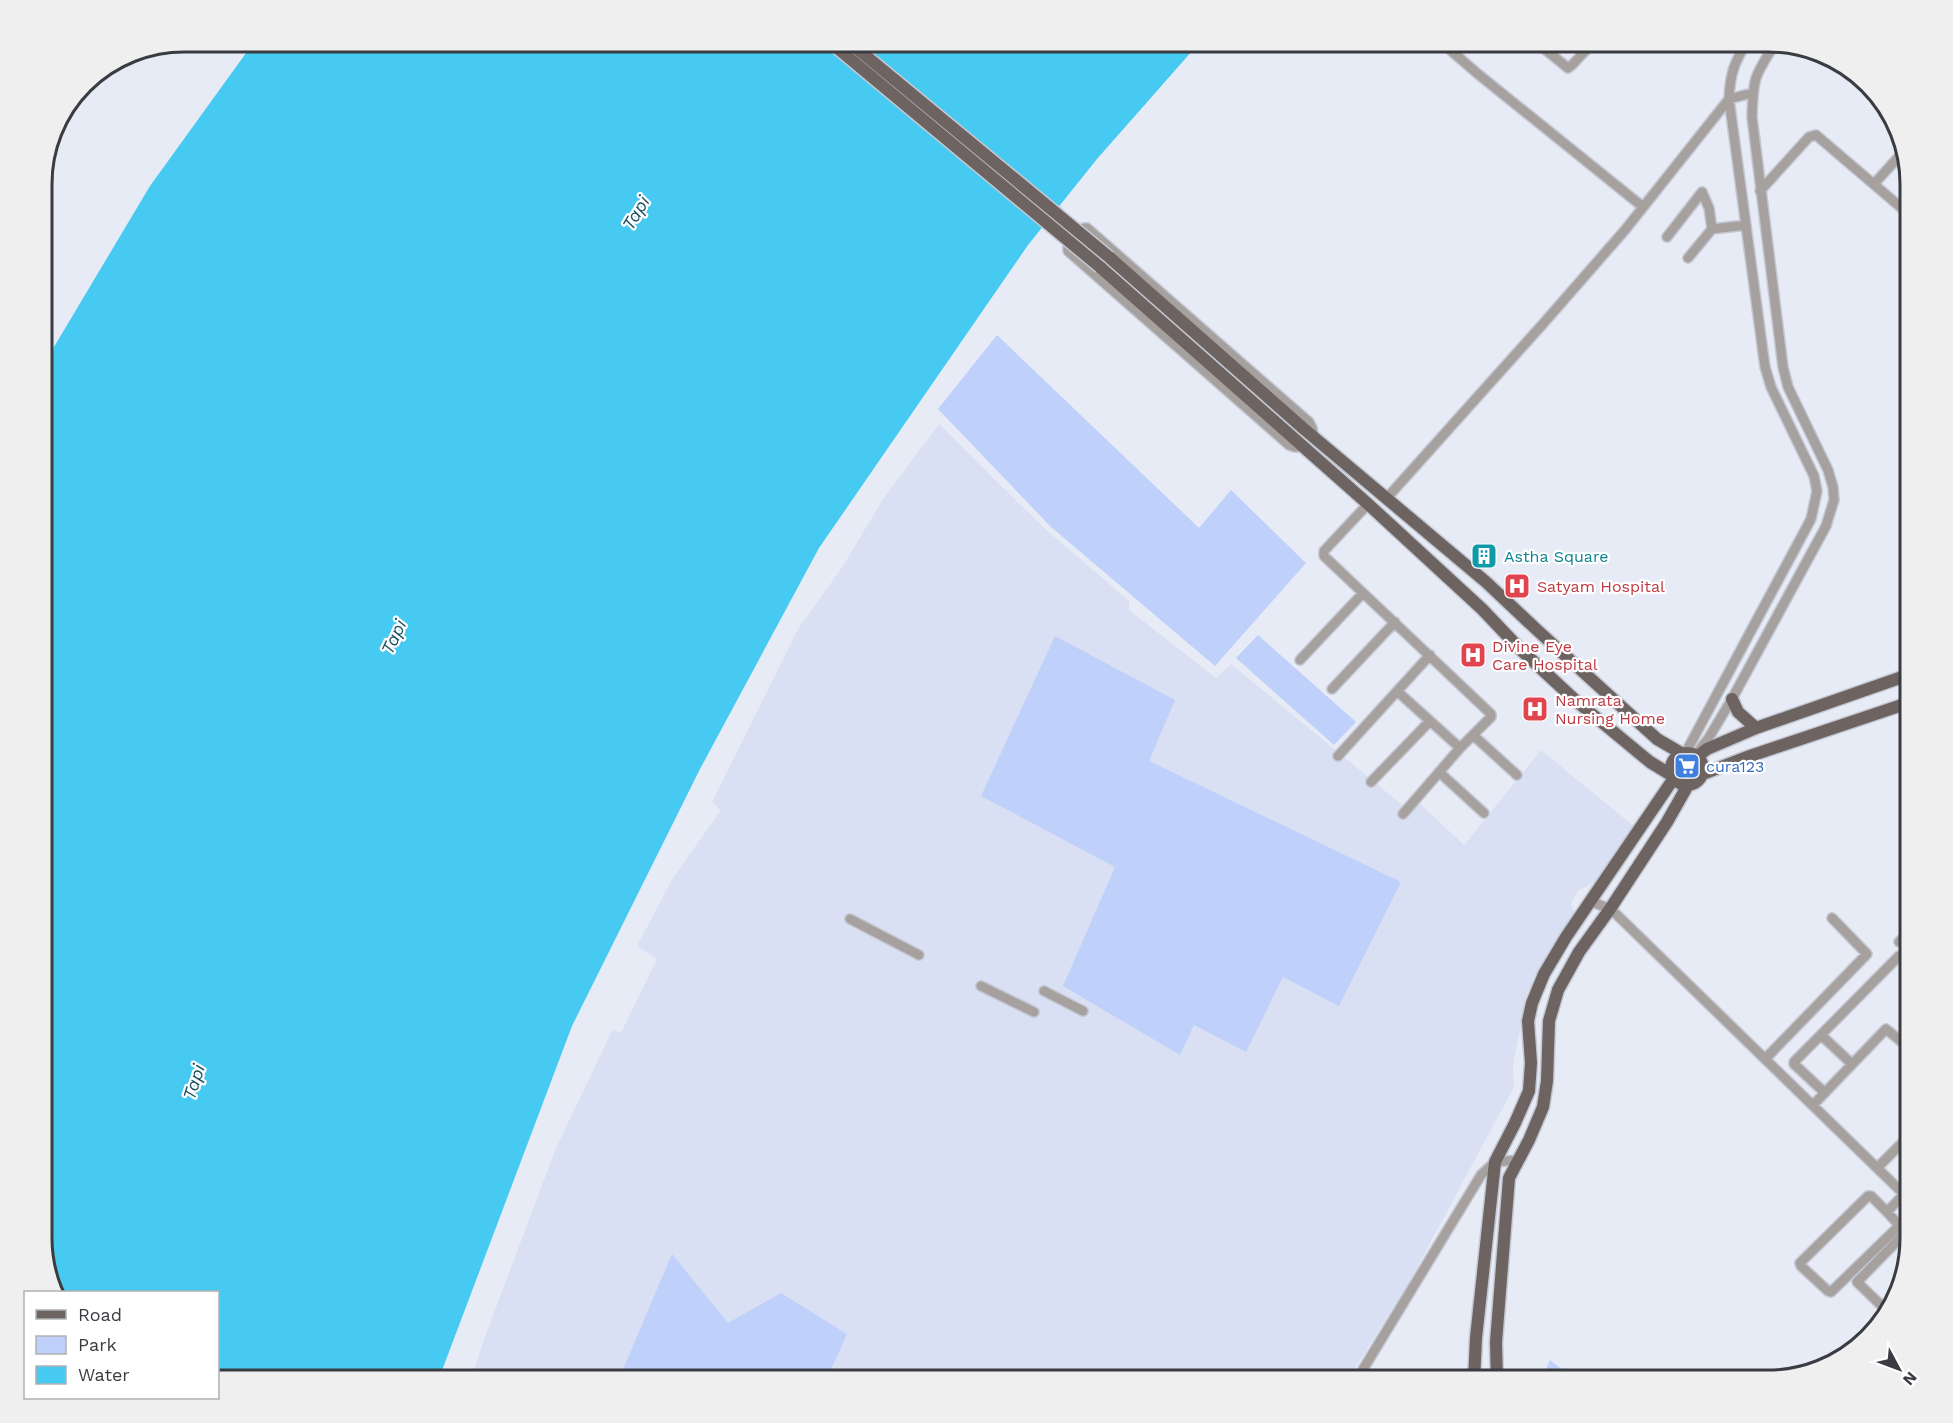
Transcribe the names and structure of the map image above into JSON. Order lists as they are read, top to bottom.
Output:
{
  "water": ["Tapi"],
  "places": {
    "building": ["Astha Square"],
    "hospital": ["Satyam Hospital", "Divine Eye Care Hospital", "Namrata Nursing Home"],
    "supermarket": ["cura123"]
  },
  "legend": ["Road", "Park", "Water"],
  "north": "bottom right"
}
